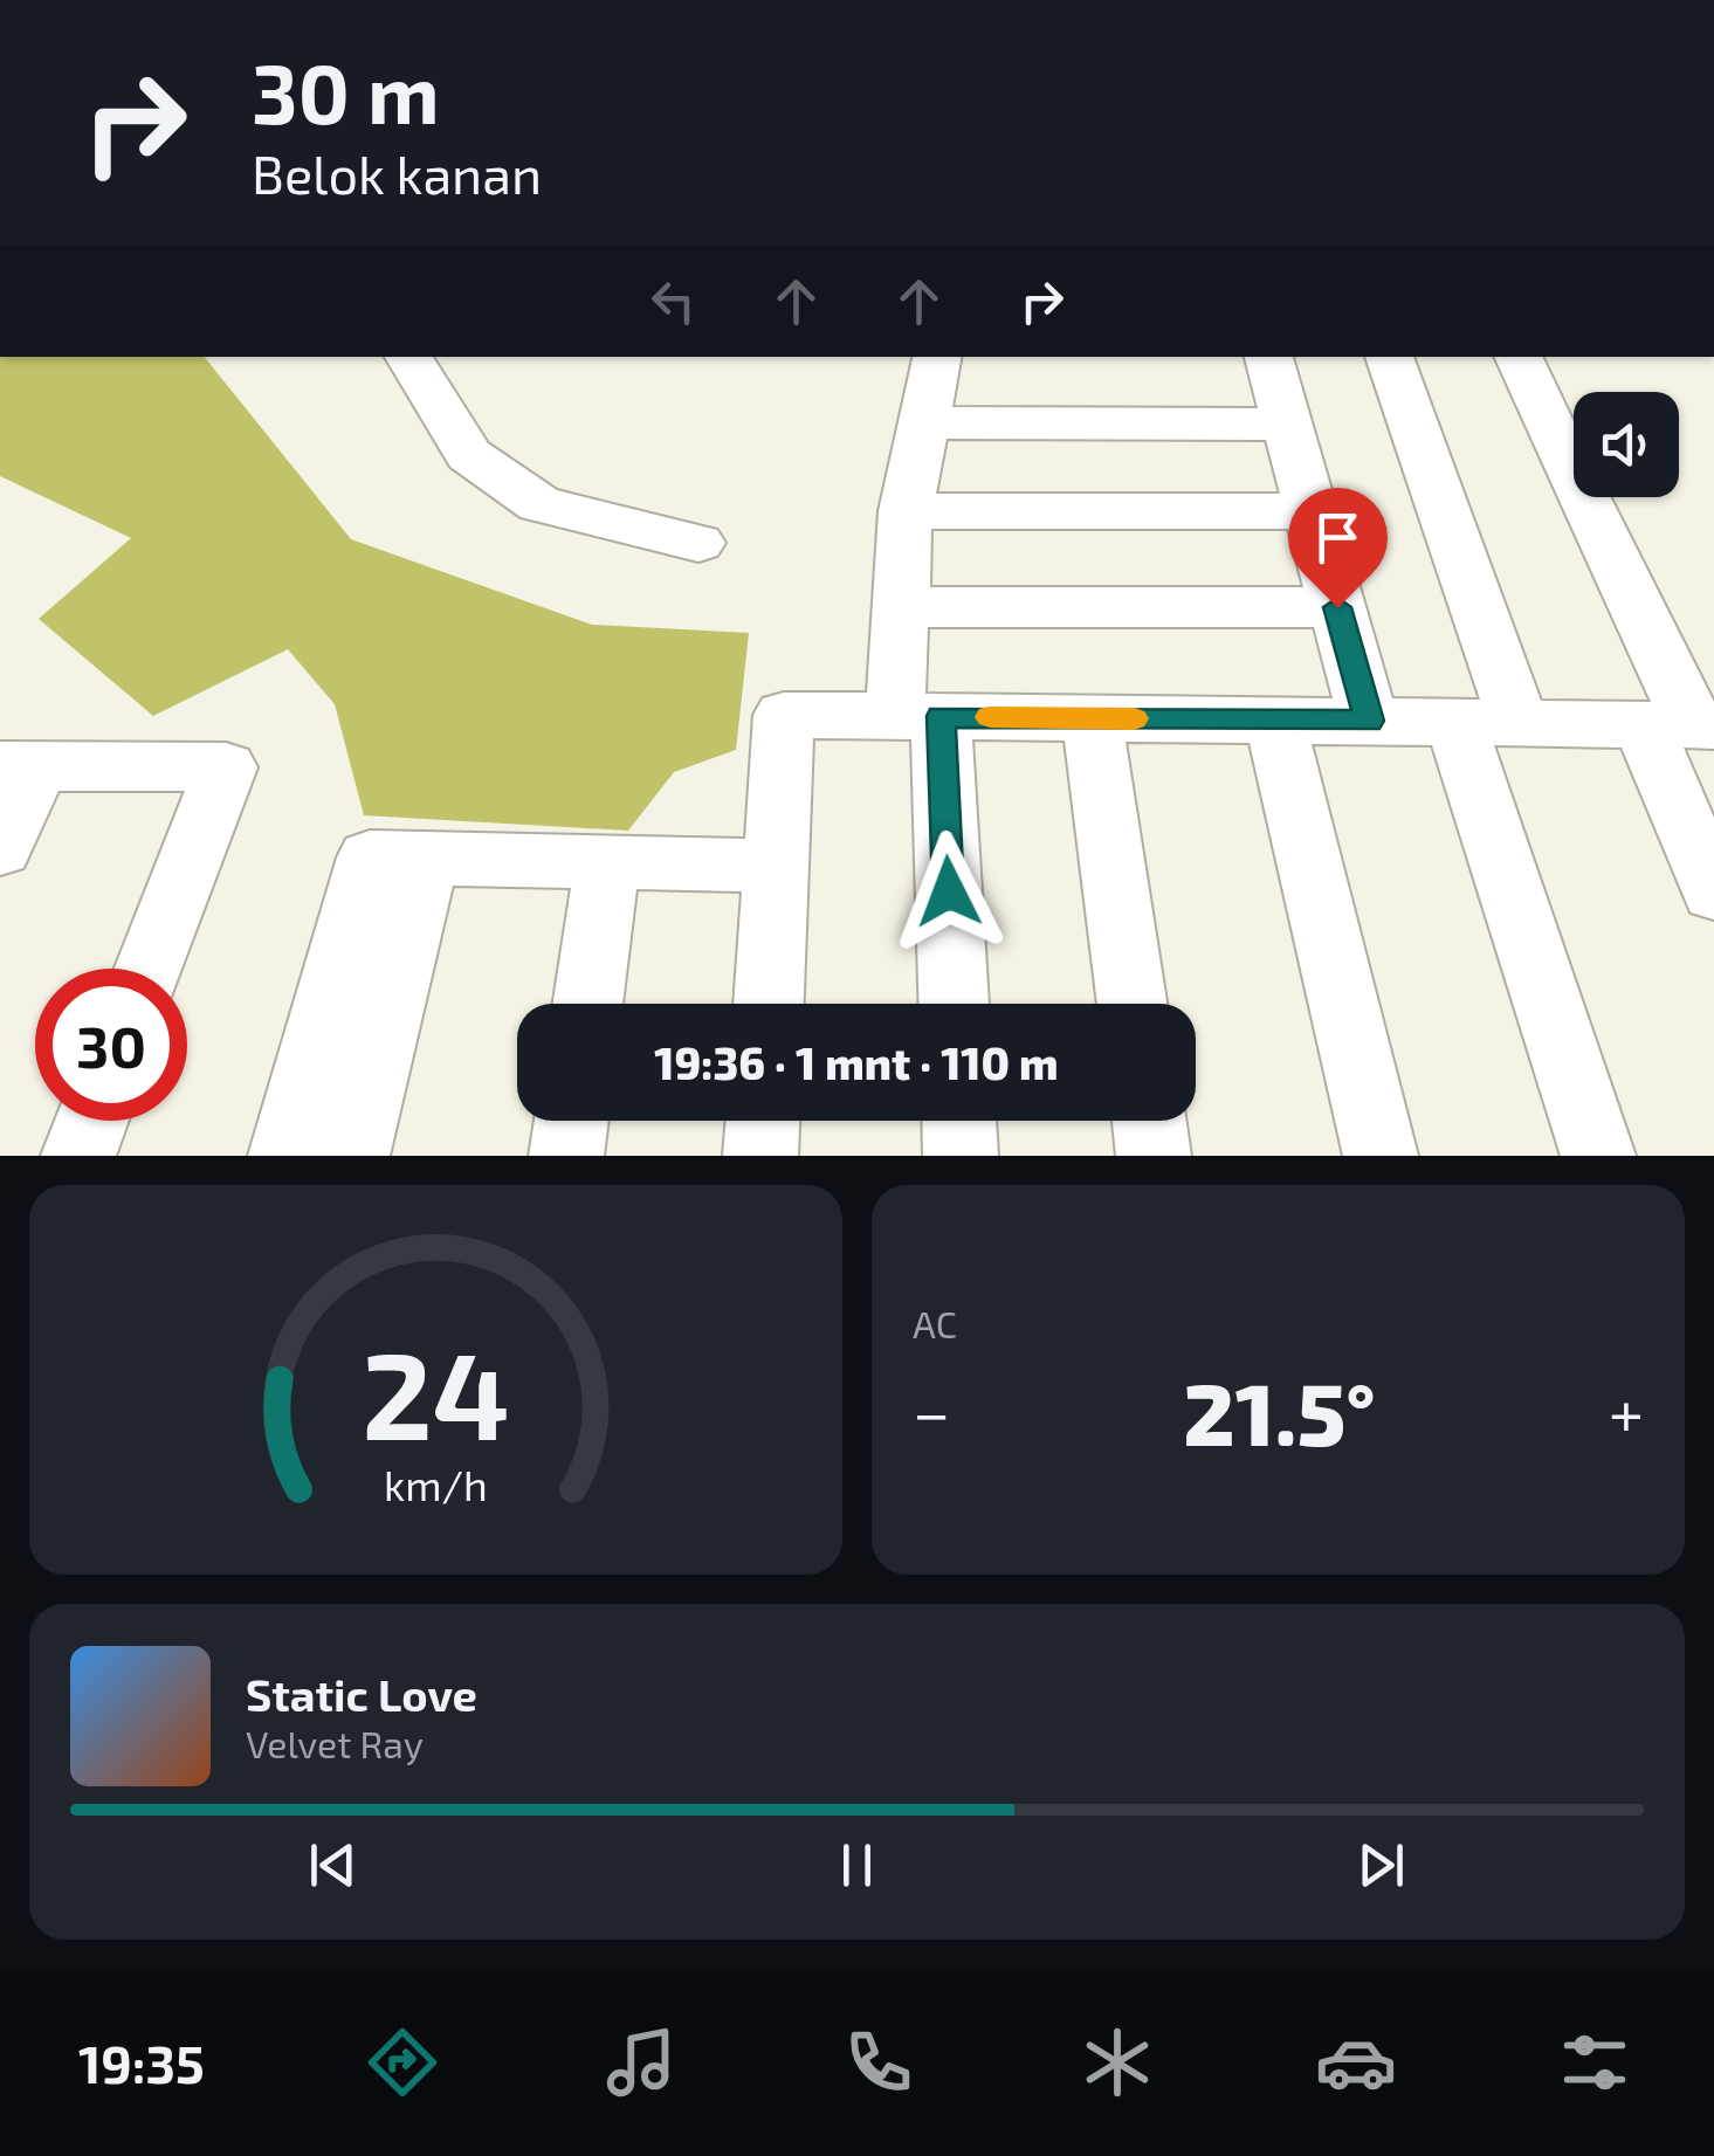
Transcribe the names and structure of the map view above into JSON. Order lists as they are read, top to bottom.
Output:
{
  "page": {
    "turn": ["30 m", "Belok kanan"],
    "limit": "30",
    "trip": "19:36 · 1 mnt · 110 m",
    "tile": "AC",
    "heat": ["−", "21.5°", "+"],
    "song": ["Static Love", "Velvet Ray"],
    "tabs": "19:35",
    "gauge": ["24", "km/h"]
  }
}
